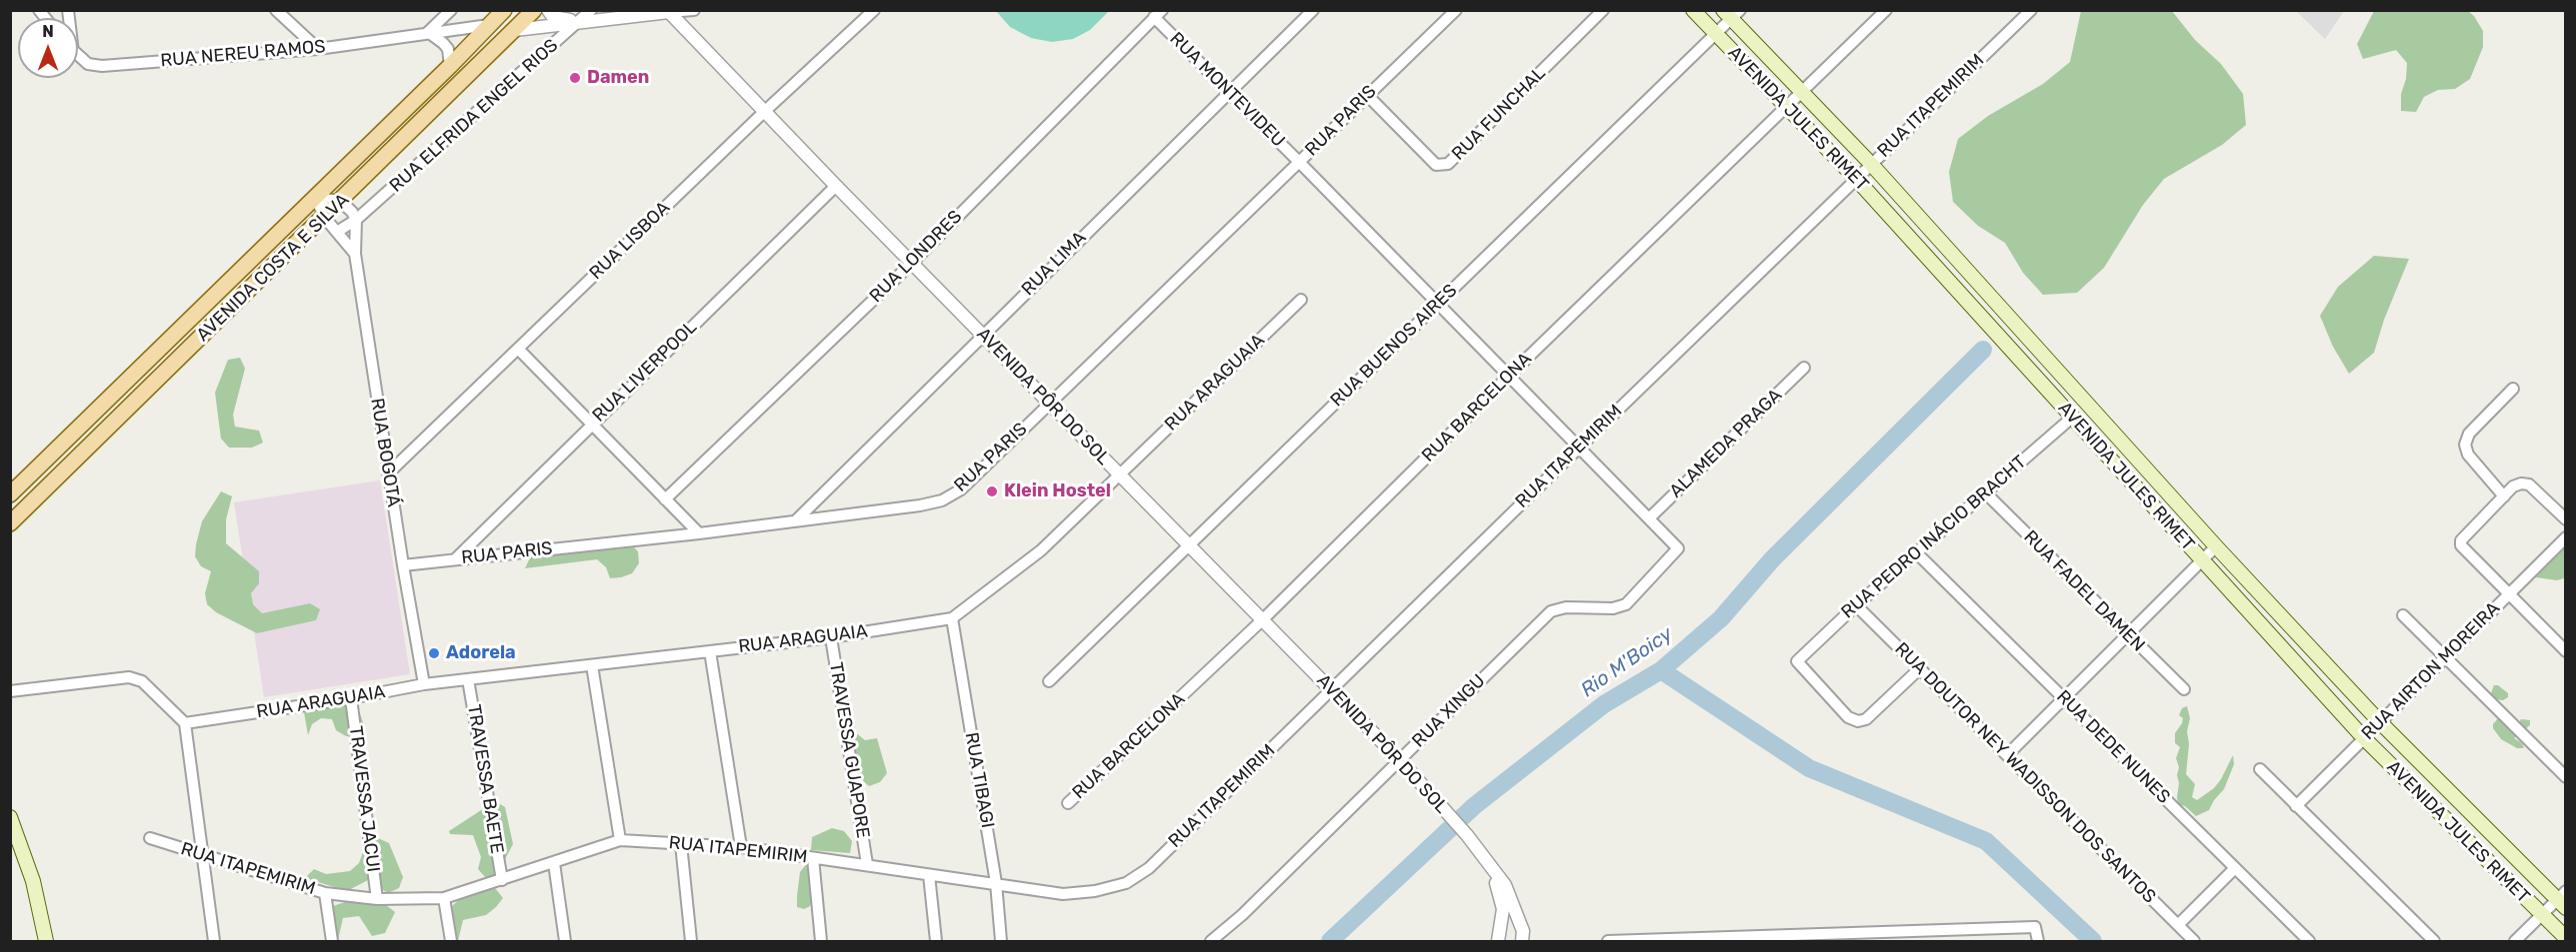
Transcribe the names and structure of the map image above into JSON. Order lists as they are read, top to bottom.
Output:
{
  "streets": {
    "main road": ["AVENIDA JULES RIMET", "AVENIDA COSTA E SILVA"],
    "street": [
      "RUA NEREU RAMOS",
      "RUA MONTEVIDEU",
      "RUA ITAPEMIRIM",
      "RUA FUNCHAL",
      "RUA ELFRIDA ENGEL RIOS",
      "RUA PARIS",
      "RUA LISBOA",
      "RUA LONDRES",
      "RUA LIMA",
      "RUA BUENOS AIRES",
      "RUA LIVERPOOL",
      "RUA ARAGUAIA",
      "AVENIDA PÔR DO SOL",
      "RUA BARCELONA",
      "ALAMEDA PRAGA",
      "RUA BOGOTÁ",
      "RUA PEDRO INÁCIO BRACHT",
      "RUA FADEL DAMEN",
      "RUA AIRTON MOREIRA",
      "RUA XINGU",
      "RUA DEDE NUNES",
      "TRAVESSA GUAPORE",
      "RUA DOUTOR NEY WADISSON DOS SANTOS",
      "TRAVESSA BAETE",
      "RUA TIBAGI",
      "TRAVESSA JACUI"
    ]
  },
  "crossings": [
    ["RUA NEREU RAMOS", "AVENIDA COSTA E SILVA"],
    ["RUA MONTEVIDEU", "RUA ITAPEMIRIM"],
    ["RUA MONTEVIDEU", "RUA PARIS"],
    ["RUA MONTEVIDEU", "RUA LONDRES"],
    ["RUA MONTEVIDEU", "RUA LIMA"],
    ["RUA MONTEVIDEU", "RUA BUENOS AIRES"],
    ["RUA MONTEVIDEU", "RUA BARCELONA"],
    ["RUA MONTEVIDEU", "ALAMEDA PRAGA"],
    ["RUA MONTEVIDEU", "RUA XINGU"],
    ["RUA ITAPEMIRIM", "AVENIDA JULES RIMET"],
    ["RUA ITAPEMIRIM", "AVENIDA PÔR DO SOL"],
    ["RUA ITAPEMIRIM", "TRAVESSA GUAPORE"],
    ["RUA ITAPEMIRIM", "TRAVESSA BAETE"],
    ["RUA ITAPEMIRIM", "RUA TIBAGI"],
    ["RUA ITAPEMIRIM", "TRAVESSA JACUI"],
    ["RUA FUNCHAL", "RUA PARIS"],
    ["RUA ELFRIDA ENGEL RIOS", "RUA BOGOTÁ"],
    ["AVENIDA JULES RIMET", "RUA BUENOS AIRES"],
    ["AVENIDA JULES RIMET", "RUA BARCELONA"],
    ["AVENIDA JULES RIMET", "RUA PEDRO INÁCIO BRACHT"],
    ["AVENIDA JULES RIMET", "RUA AIRTON MOREIRA"],
    ["RUA PARIS", "RUA LIMA"],
    ["RUA PARIS", "RUA LIVERPOOL"],
    ["RUA PARIS", "AVENIDA PÔR DO SOL"],
    ["RUA PARIS", "RUA BOGOTÁ"],
    ["RUA LISBOA", "AVENIDA PÔR DO SOL"],
    ["RUA LISBOA", "RUA BOGOTÁ"],
    ["RUA LONDRES", "AVENIDA PÔR DO SOL"],
    ["RUA LIMA", "AVENIDA PÔR DO SOL"],
    ["RUA BUENOS AIRES", "AVENIDA PÔR DO SOL"],
    ["RUA LIVERPOOL", "AVENIDA PÔR DO SOL"],
    ["RUA ARAGUAIA", "AVENIDA PÔR DO SOL"],
    ["RUA ARAGUAIA", "RUA BOGOTÁ"],
    ["RUA ARAGUAIA", "TRAVESSA GUAPORE"],
    ["RUA ARAGUAIA", "TRAVESSA BAETE"],
    ["RUA ARAGUAIA", "RUA TIBAGI"],
    ["RUA ARAGUAIA", "TRAVESSA JACUI"],
    ["AVENIDA PÔR DO SOL", "RUA BARCELONA"],
    ["AVENIDA PÔR DO SOL", "RUA XINGU"],
    ["RUA PEDRO INÁCIO BRACHT", "RUA FADEL DAMEN"],
    ["RUA PEDRO INÁCIO BRACHT", "RUA DEDE NUNES"],
    ["RUA PEDRO INÁCIO BRACHT", "RUA DOUTOR NEY WADISSON DOS SANTOS"]
  ],
  "water": ["Rio M'Boicy"],
  "places": ["Damen", "Klein Hostel", "Adorela"],
  "north": "top"
}
